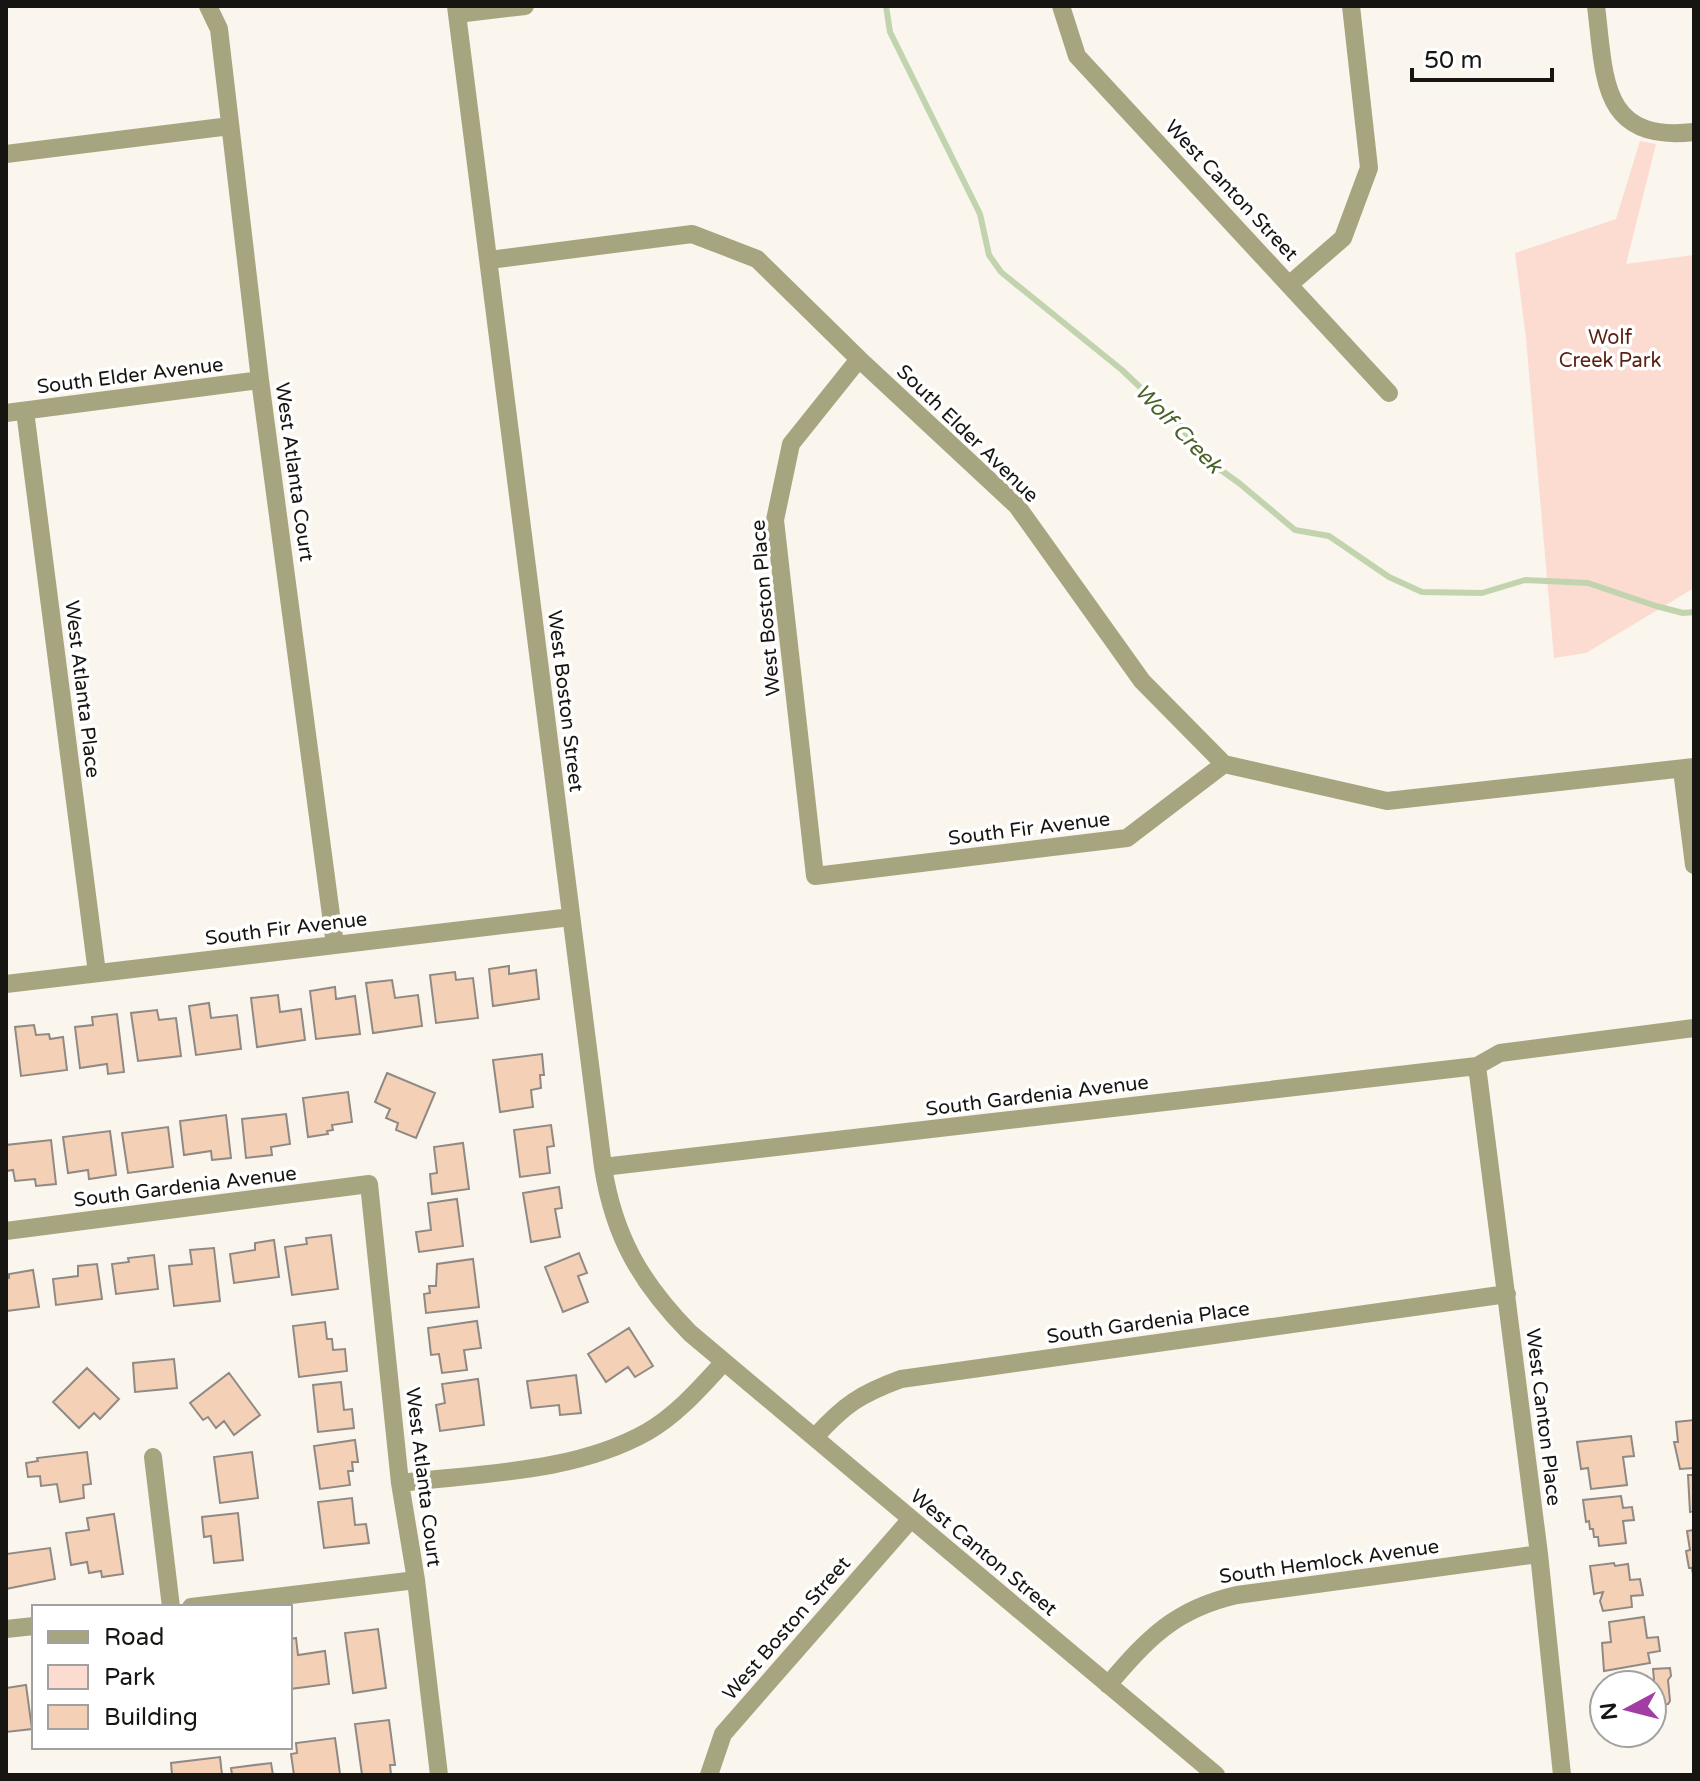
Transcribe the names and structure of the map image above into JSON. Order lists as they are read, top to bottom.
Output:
{
  "streets": {
    "street": [
      "West Canton Street",
      "South Elder Avenue",
      "West Atlanta Court",
      "West Boston Place",
      "West Atlanta Place",
      "West Boston Street",
      "South Fir Avenue",
      "South Gardenia Avenue",
      "South Gardenia Place",
      "West Canton Place",
      "South Hemlock Avenue"
    ]
  },
  "crossings": [
    ["West Canton Street", "West Boston Street"],
    ["West Canton Street", "South Gardenia Place"],
    ["West Canton Street", "South Hemlock Avenue"],
    ["South Elder Avenue", "West Atlanta Court"],
    ["South Elder Avenue", "West Boston Place"],
    ["South Elder Avenue", "West Atlanta Place"],
    ["South Elder Avenue", "West Boston Street"],
    ["South Elder Avenue", "South Fir Avenue"],
    ["West Atlanta Court", "South Fir Avenue"],
    ["West Atlanta Court", "South Gardenia Avenue"],
    ["West Boston Place", "South Fir Avenue"],
    ["West Atlanta Place", "South Fir Avenue"],
    ["West Boston Street", "South Fir Avenue"],
    ["West Boston Street", "South Gardenia Avenue"],
    ["South Gardenia Avenue", "West Canton Place"],
    ["South Gardenia Place", "West Canton Place"],
    ["West Canton Place", "South Hemlock Avenue"]
  ],
  "water": ["Wolf Creek"],
  "parks": ["Wolf Creek Park"],
  "legend": ["Road", "Park", "Building"],
  "scale_bar": "50 m",
  "north": "left"
}
